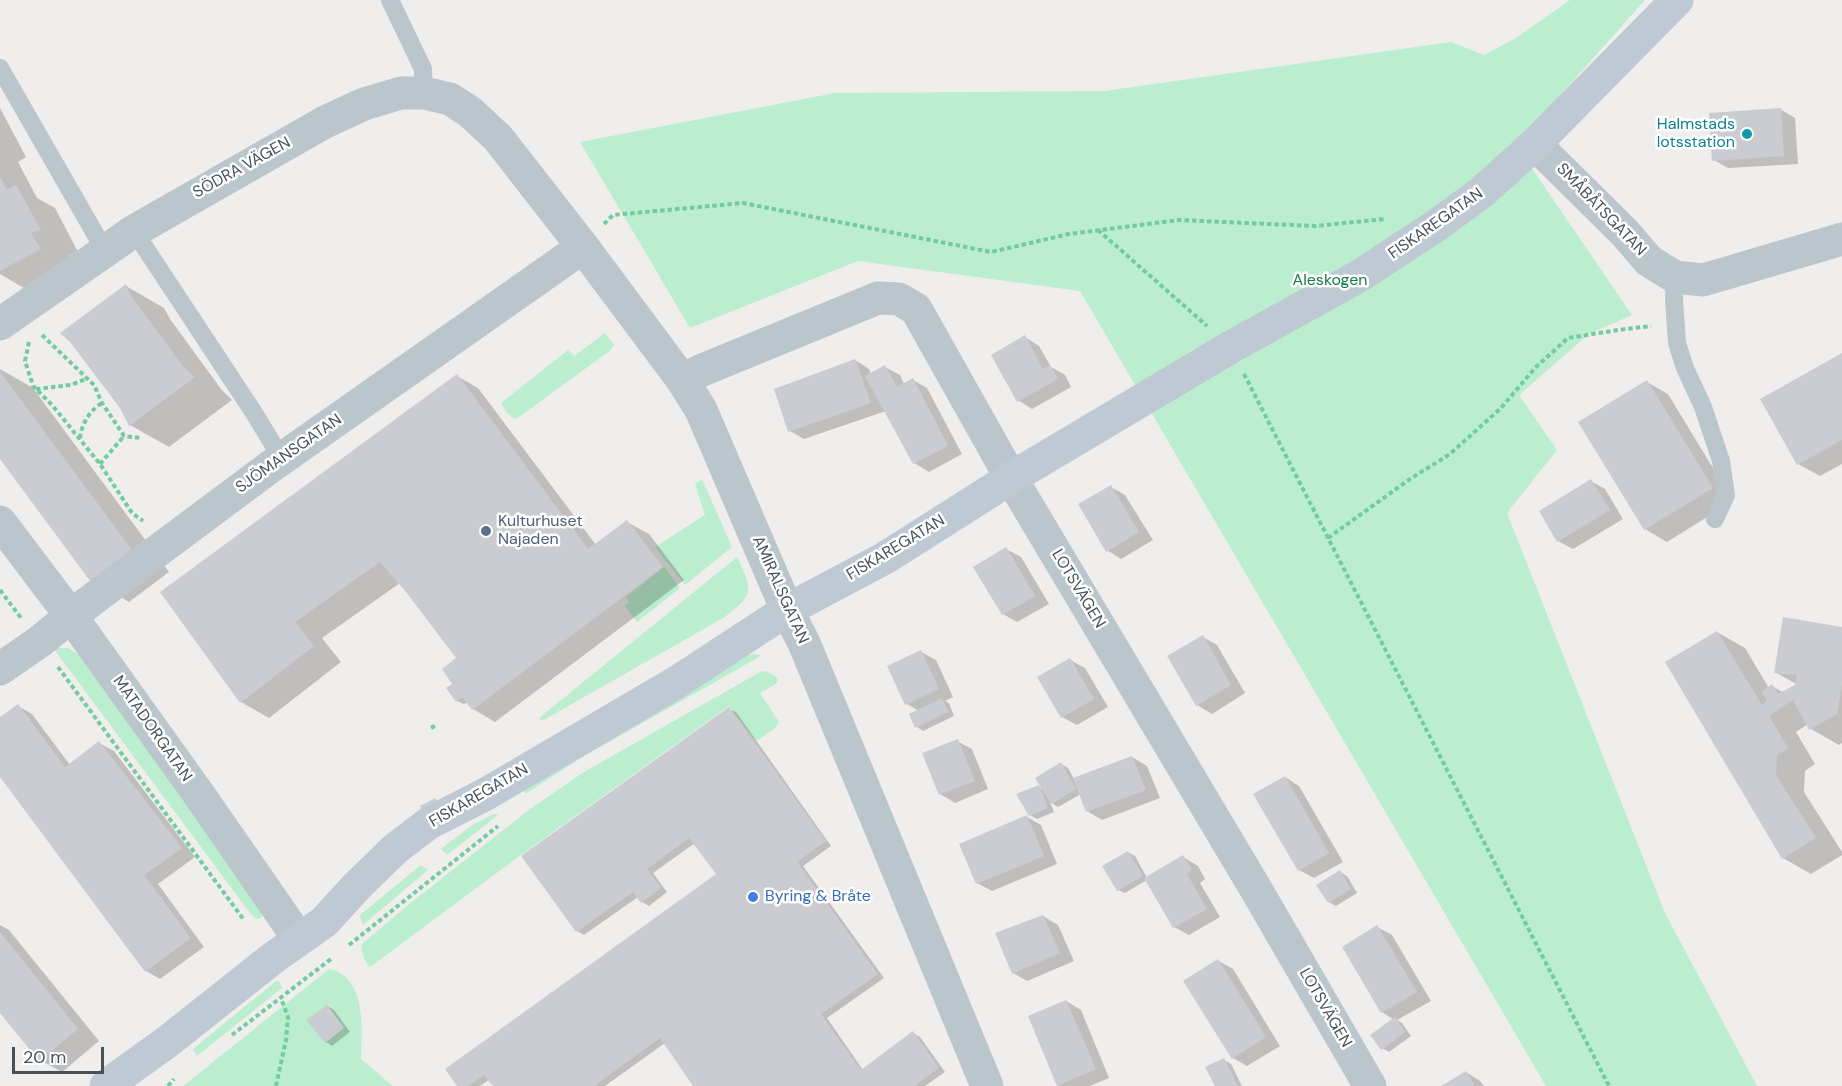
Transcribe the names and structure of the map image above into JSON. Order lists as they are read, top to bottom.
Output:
{
  "streets": {
    "street": [
      "SÖDRA VÄGEN",
      "SMÅBÅTSGATAN",
      "FISKAREGATAN",
      "SJÖMANSGATAN",
      "LOTSVÄGEN",
      "AMIRALSGATAN",
      "MATADORGATAN"
    ]
  },
  "crossings": [
    ["SÖDRA VÄGEN", "AMIRALSGATAN"],
    ["SMÅBÅTSGATAN", "FISKAREGATAN"],
    ["FISKAREGATAN", "LOTSVÄGEN"],
    ["FISKAREGATAN", "AMIRALSGATAN"],
    ["FISKAREGATAN", "MATADORGATAN"],
    ["SJÖMANSGATAN", "AMIRALSGATAN"],
    ["SJÖMANSGATAN", "MATADORGATAN"],
    ["LOTSVÄGEN", "AMIRALSGATAN"]
  ],
  "parks": ["Aleskogen"],
  "places": ["Halmstads lotsstation", "Kulturhuset Najaden", "Byring & Bråte"],
  "scale_bar": "20 m"
}
